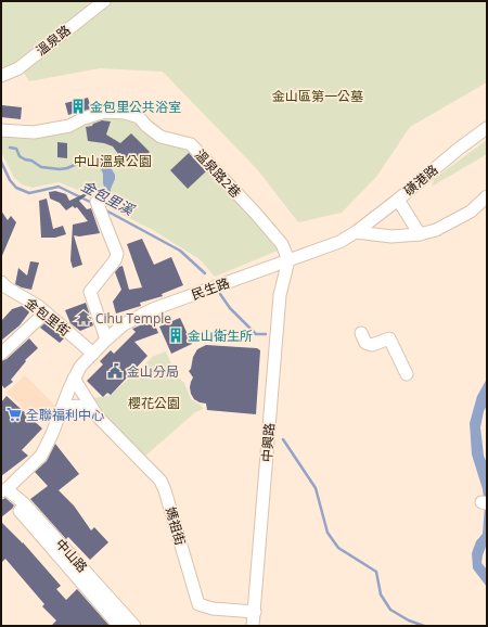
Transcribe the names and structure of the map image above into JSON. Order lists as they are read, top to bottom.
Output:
{
  "streets": {
    "street": [
      "溫泉路",
      "溫泉路2巷",
      "磺港路",
      "民生路",
      "金包里街",
      "中興路",
      "媽祖街",
      "中山路"
    ]
  },
  "crossings": [
    ["溫泉路2巷", "民生路"],
    ["溫泉路2巷", "中興路"],
    ["磺港路", "民生路"],
    ["民生路", "金包里街"],
    ["民生路", "中興路"],
    ["民生路", "媽祖街"],
    ["民生路", "中山路"],
    ["中興路", "媽祖街"]
  ],
  "water": ["金包里溪"],
  "parks": ["金山區第一公墓", "中山溫泉公園", "櫻花公園"],
  "places": {
    "building": ["金包里公共浴室", "金山衛生所"],
    "temple": ["Cihu Temple"],
    "public building": ["金山分局"],
    "supermarket": ["全聯福利中心"]
  }
}
